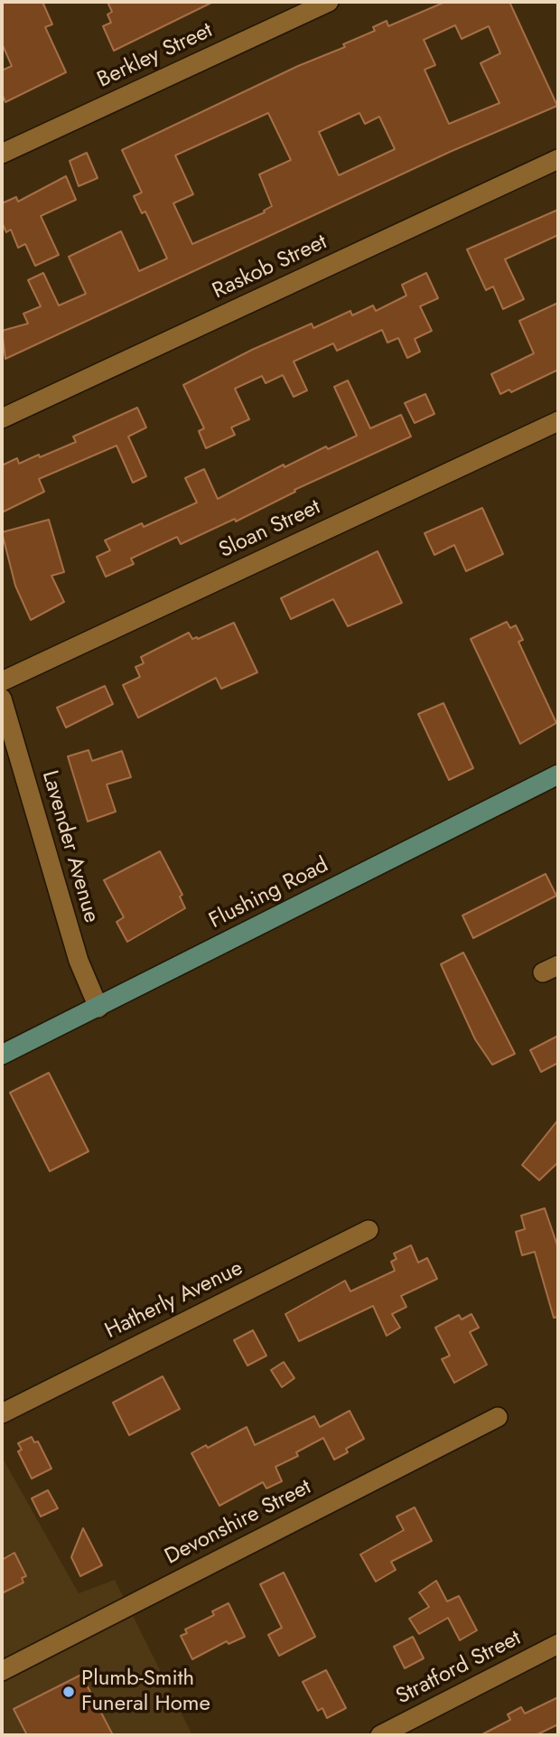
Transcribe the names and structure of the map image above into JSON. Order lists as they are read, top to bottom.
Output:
{
  "streets": {
    "main road": ["Flushing Road"],
    "street": [
      "Berkley Street",
      "Raskob Street",
      "Sloan Street",
      "Lavender Avenue",
      "Hatherly Avenue",
      "Devonshire Street",
      "Stratford Street"
    ]
  },
  "crossings": [
    ["Lavender Avenue", "Flushing Road"]
  ],
  "places": ["Plumb-Smith Funeral Home"]
}
